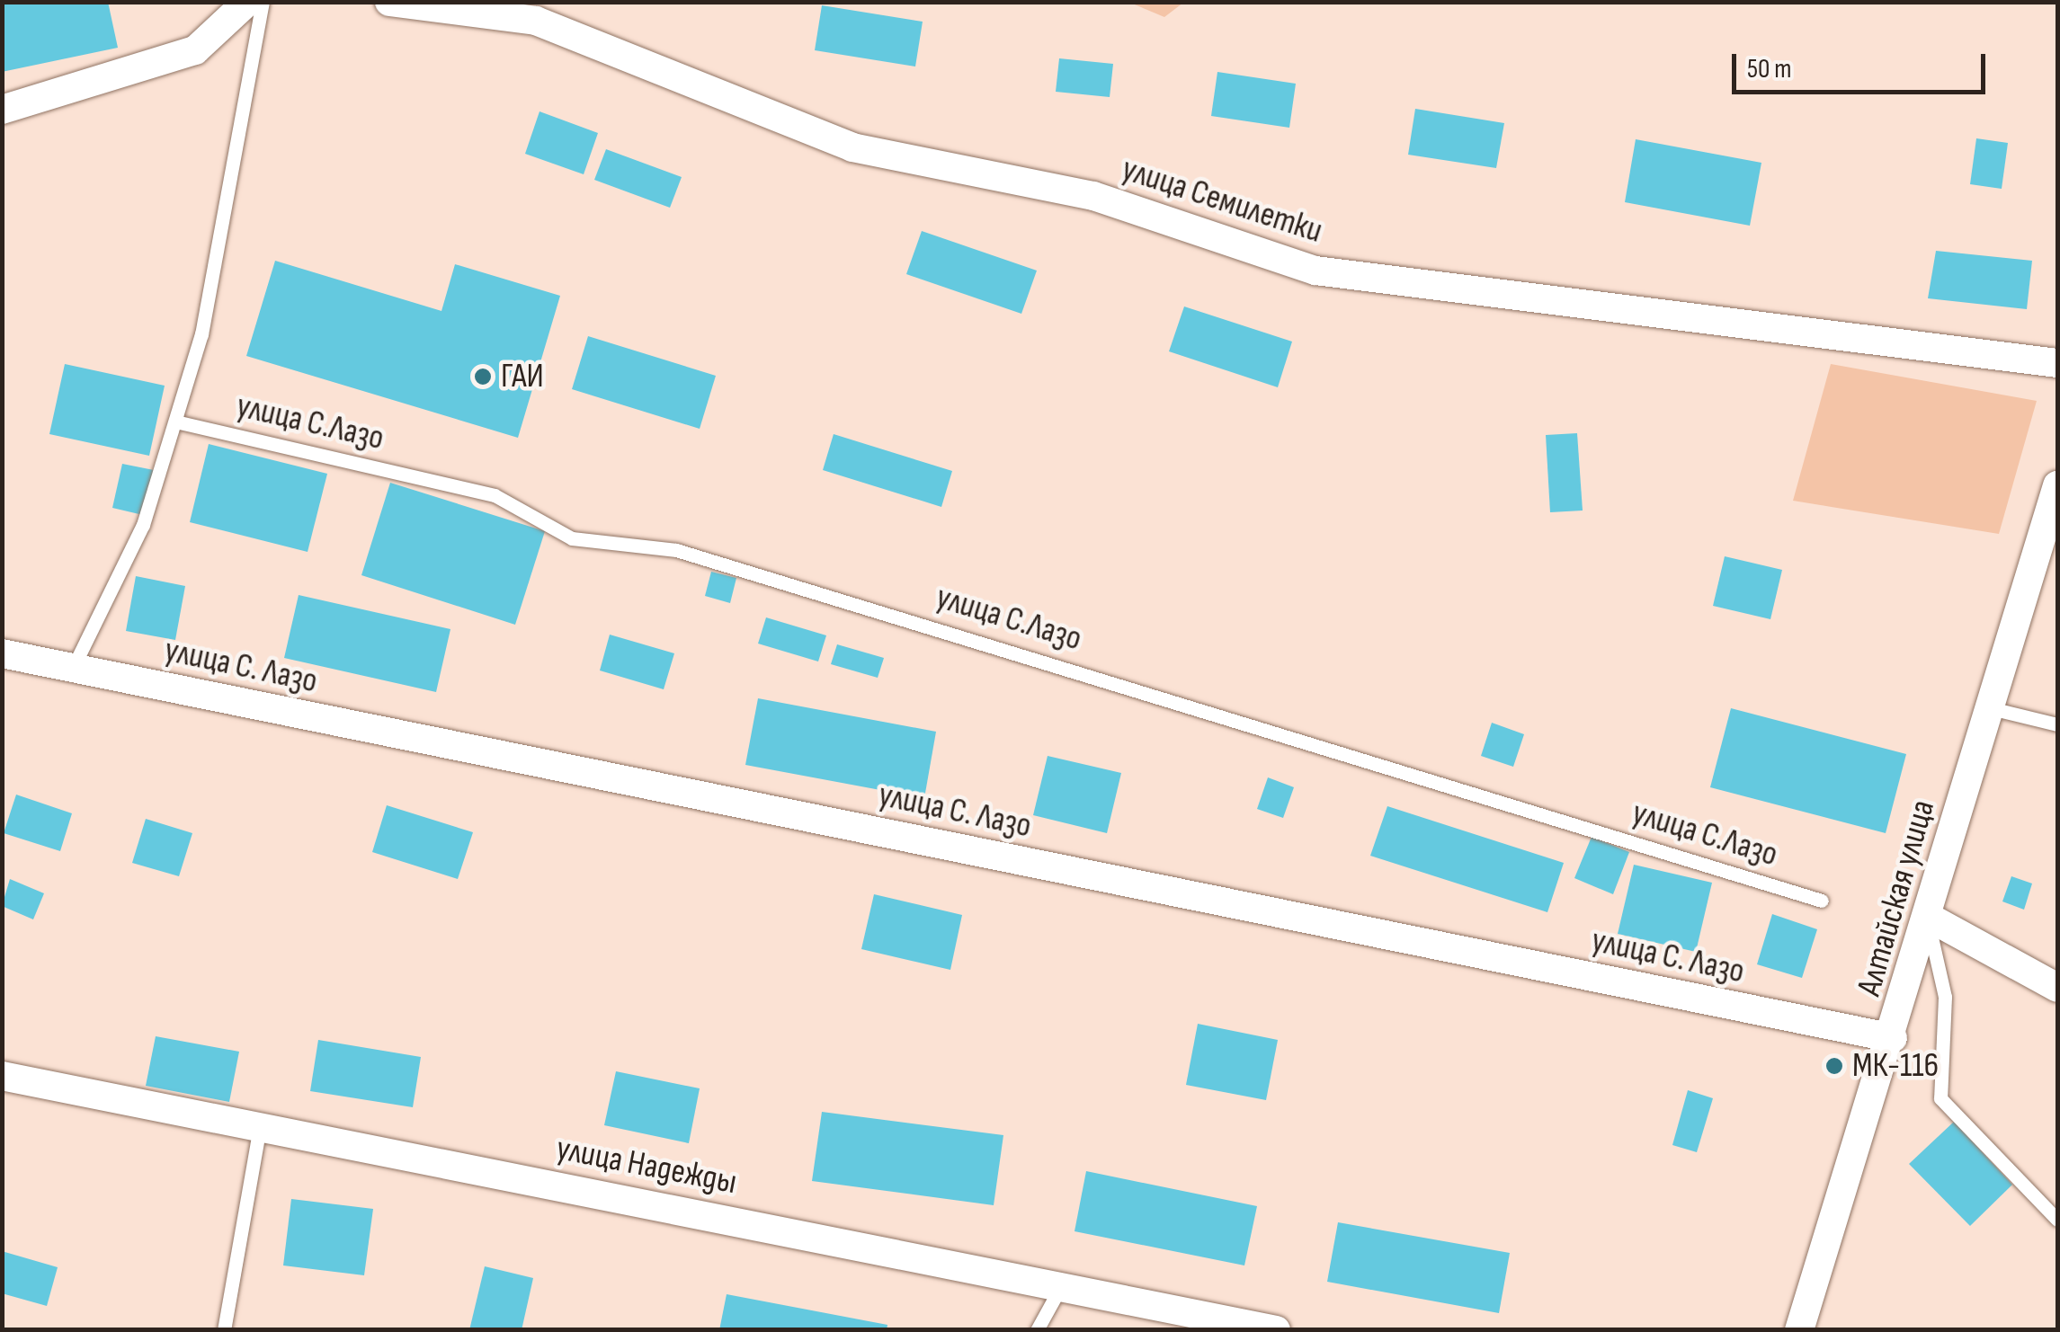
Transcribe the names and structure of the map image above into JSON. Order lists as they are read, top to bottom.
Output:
{
  "streets": {
    "street": [
      "улица Семилетки",
      "улица С. Лазо",
      "Алтайская улица",
      "улица Надежды"
    ],
    "lane": ["улица С.Лазо"]
  },
  "crossings": [
    ["улица С. Лазо", "Алтайская улица"]
  ],
  "places": ["ГАИ", "МК-116"],
  "scale_bar": "50 m"
}
